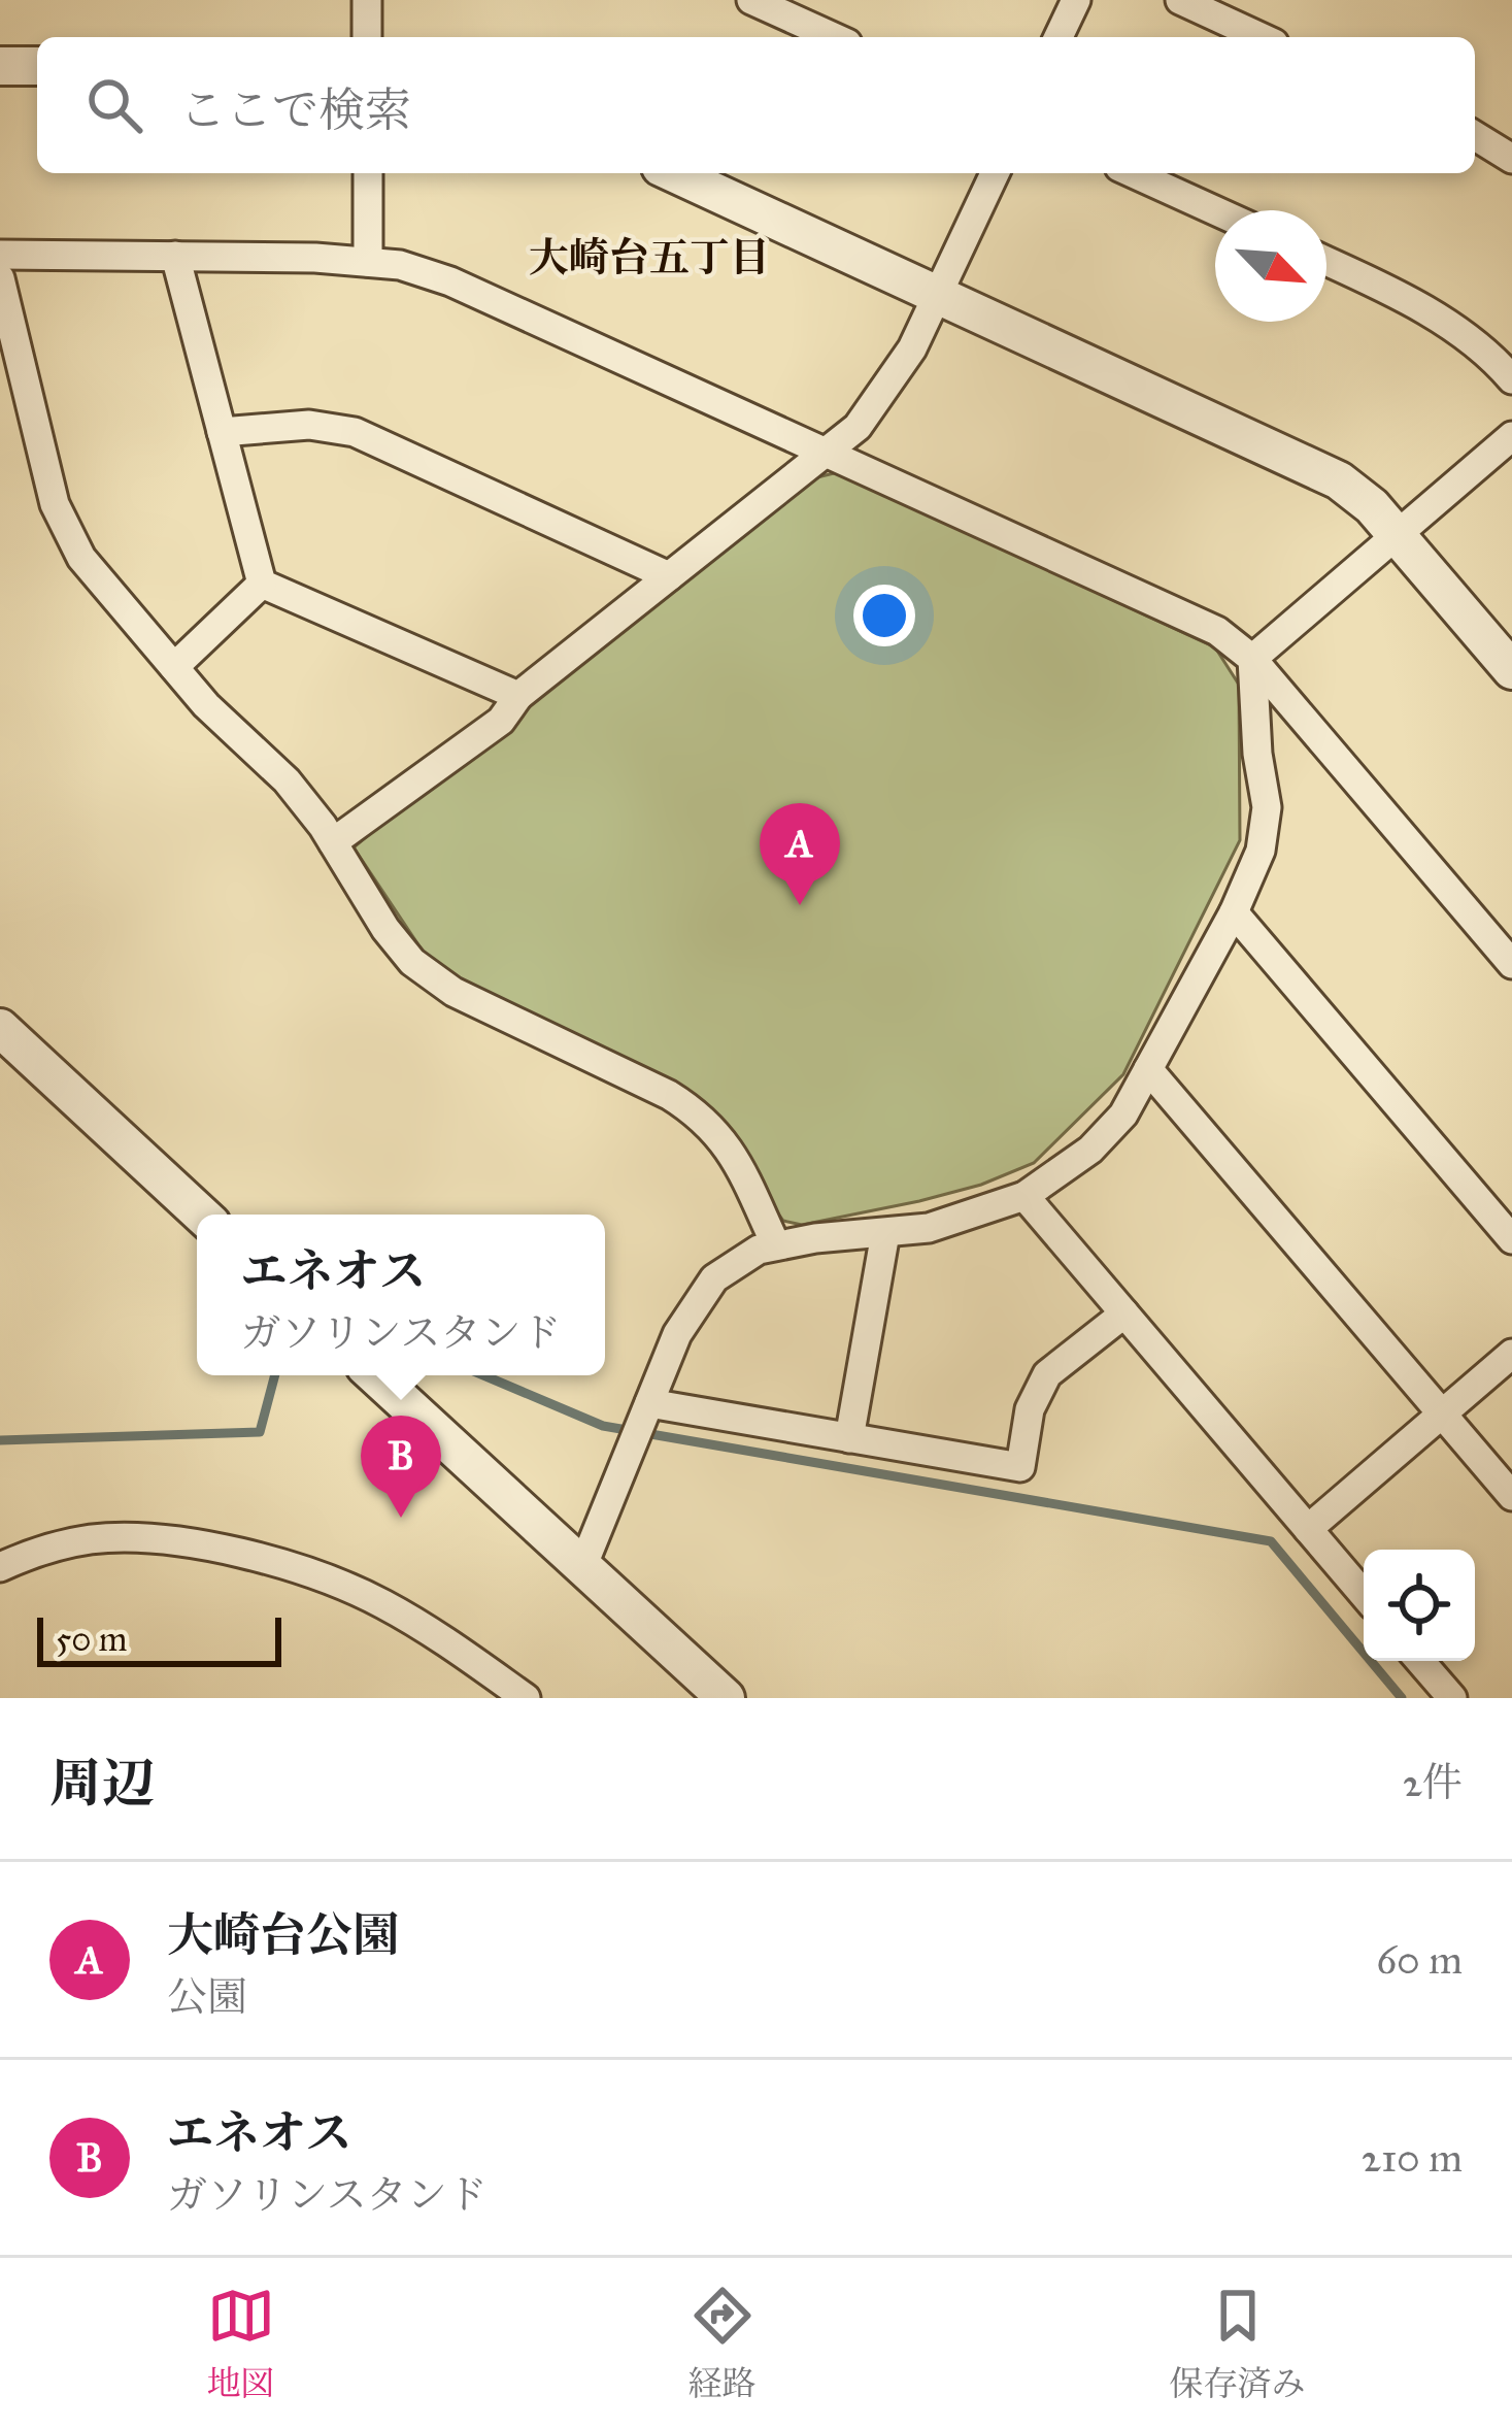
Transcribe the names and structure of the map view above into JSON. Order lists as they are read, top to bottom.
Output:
{
  "districts": ["大崎台五丁目"],
  "scale_bar": "50 m",
  "north": "bottom right",
  "page": {
    "search": "ここで検索",
    "pins": ["A", "B"],
    "popup": ["エネオス", "ガソリンスタンド"],
    "scale": "50 m",
    "heading": ["周辺", "2件"],
    "list": [
      {
        "mark": "A",
        "name": "大崎台公園",
        "note": "公園",
        "value": "60 m"
      },
      {
        "mark": "B",
        "name": "エネオス",
        "note": "ガソリンスタンド",
        "value": "210 m"
      }
    ],
    "nav": ["地図", "経路", "保存済み"]
  }
}
